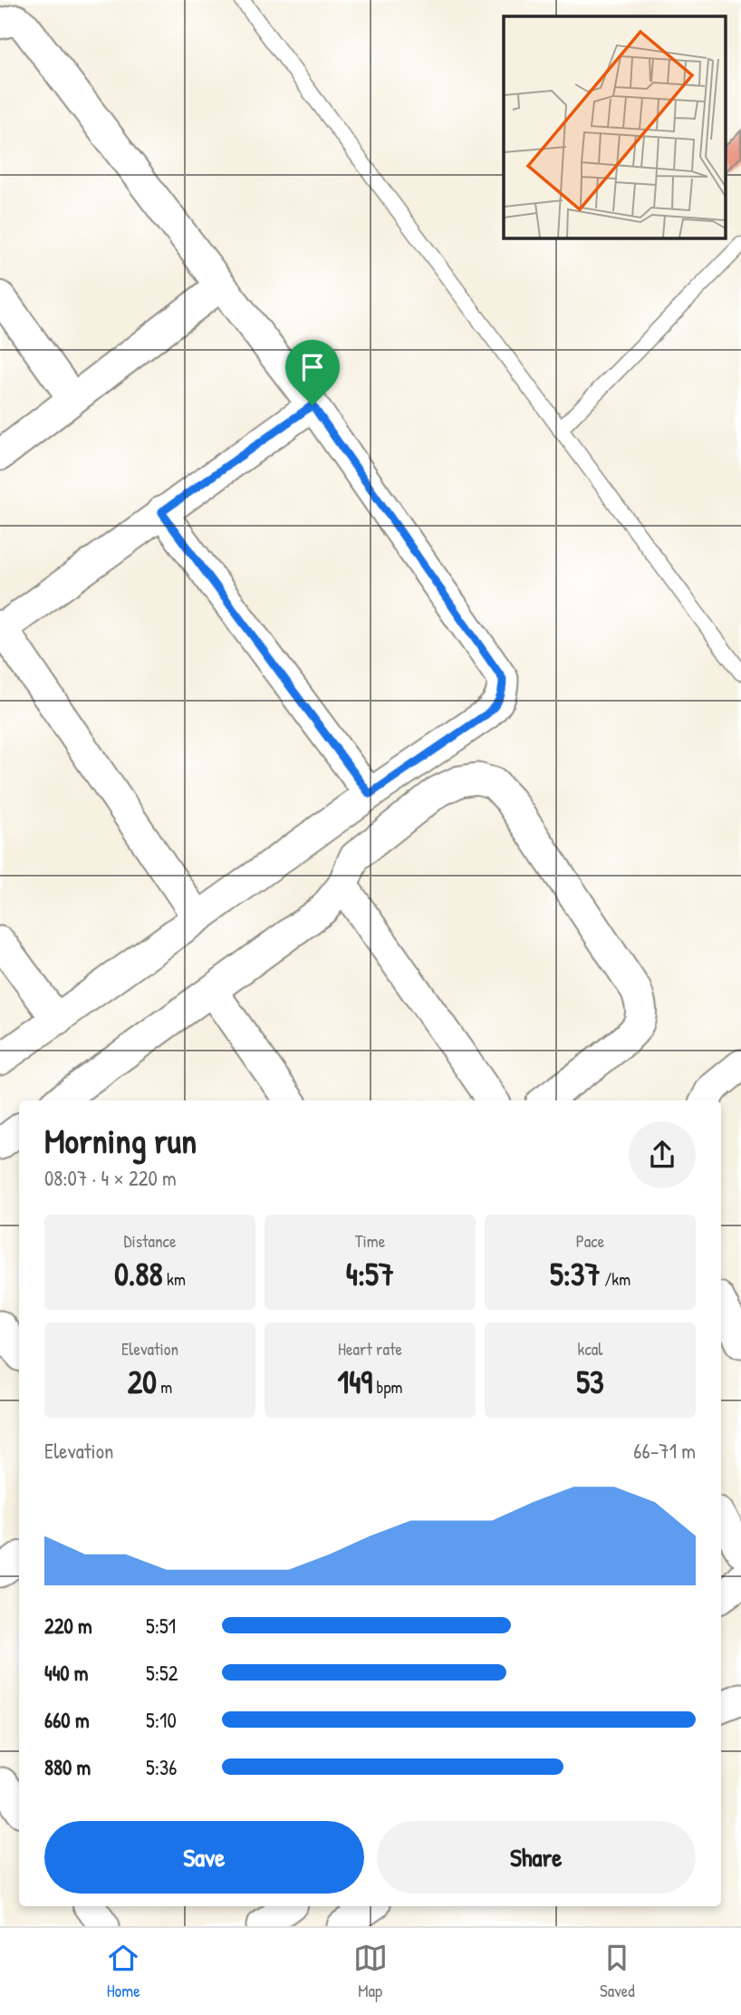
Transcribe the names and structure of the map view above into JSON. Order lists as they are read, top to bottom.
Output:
{
  "page": {
    "heading": ["Morning run", "08:07 · 4 × 220 m"],
    "stats": [
      ["Distance", "0.88 km"],
      ["Time", "4:57"],
      ["Pace", "5:37 /km"],
      ["Elevation", "20 m"],
      ["Heart rate", "149 bpm"],
      ["kcal", "53"]
    ],
    "chart": ["Elevation", "66–71 m"],
    "list": [
      {
        "name": "220 m",
        "note": "5:51"
      },
      {
        "name": "440 m",
        "note": "5:52"
      },
      {
        "name": "660 m",
        "note": "5:10"
      },
      {
        "name": "880 m",
        "note": "5:36"
      }
    ],
    "buttons": ["Save", "Share"],
    "tabs": ["Home", "Map", "Saved"]
  }
}
